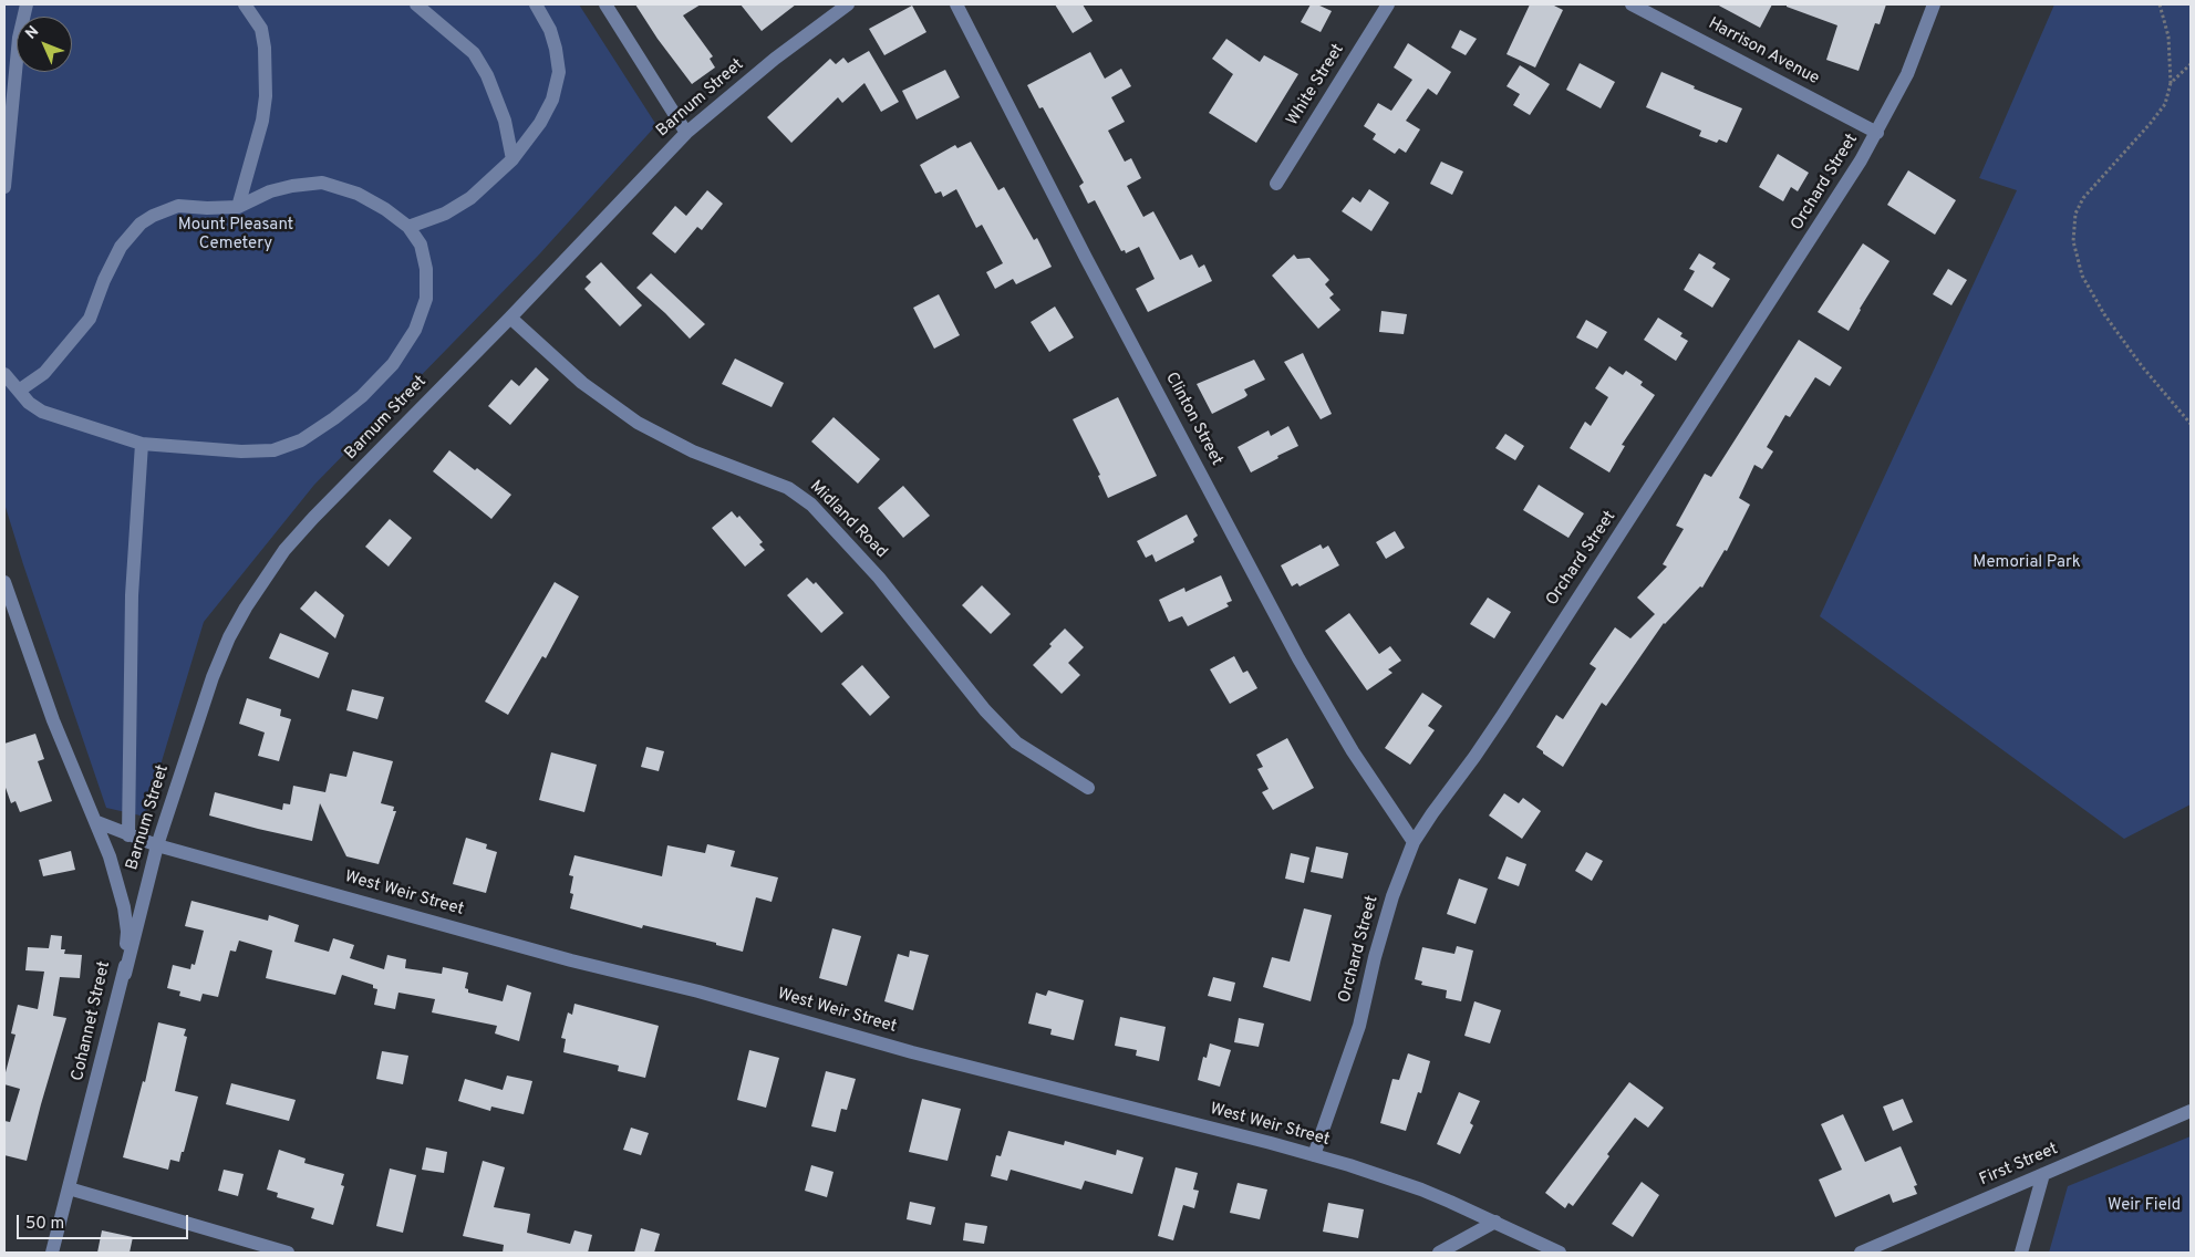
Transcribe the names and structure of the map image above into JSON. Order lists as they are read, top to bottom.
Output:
{
  "streets": {
    "street": [
      "Harrison Avenue",
      "White Street",
      "Barnum Street",
      "Orchard Street",
      "Clinton Street",
      "Midland Road",
      "West Weir Street",
      "Cohannet Street",
      "First Street"
    ]
  },
  "crossings": [
    ["Harrison Avenue", "Orchard Street"],
    ["Barnum Street", "Midland Road"],
    ["Barnum Street", "West Weir Street"],
    ["Barnum Street", "Cohannet Street"],
    ["Orchard Street", "Clinton Street"],
    ["Orchard Street", "West Weir Street"],
    ["West Weir Street", "Cohannet Street"]
  ],
  "parks": ["Mount Pleasant Cemetery", "Memorial Park", "Weir Field"],
  "scale_bar": "50 m",
  "north": "top left"
}
